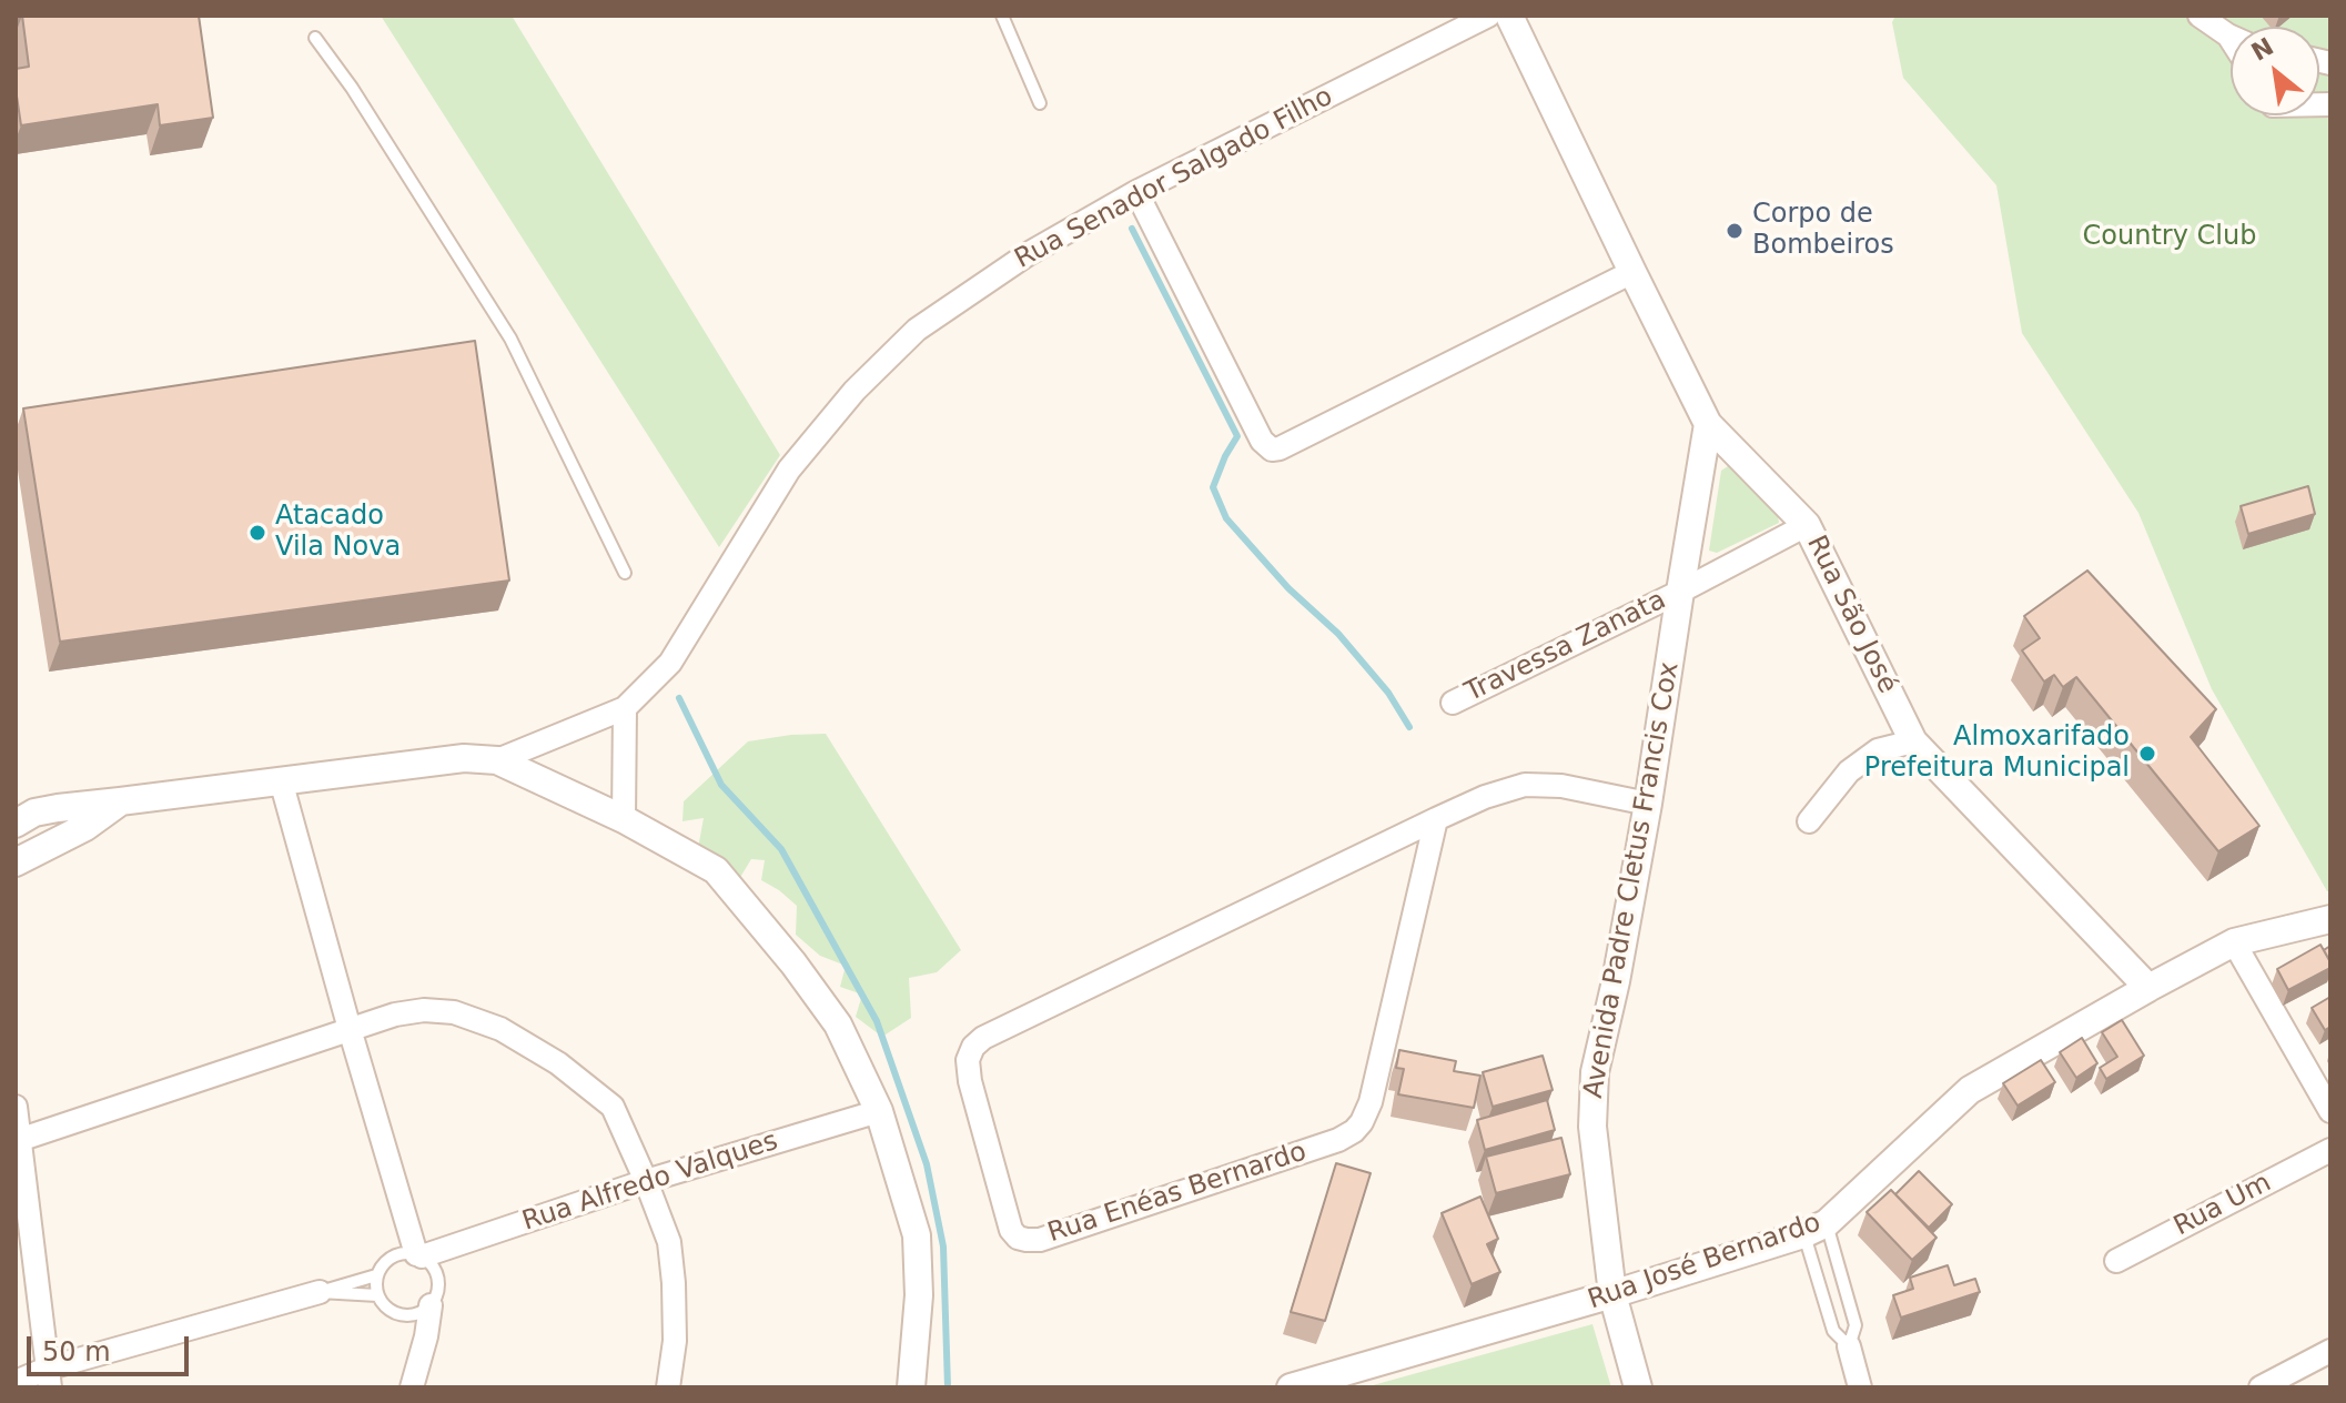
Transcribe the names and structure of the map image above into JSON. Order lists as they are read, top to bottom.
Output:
{
  "streets": {
    "street": [
      "Rua Senador Salgado Filho",
      "Rua São José",
      "Travessa Zanata",
      "Avenida Padre Cletus Francis Cox",
      "Rua Alfredo Valques",
      "Rua Enéas Bernardo",
      "Rua Um",
      "Rua José Bernardo"
    ]
  },
  "crossings": [
    ["Rua São José", "Travessa Zanata"],
    ["Rua São José", "Avenida Padre Cletus Francis Cox"],
    ["Rua São José", "Rua José Bernardo"],
    ["Travessa Zanata", "Avenida Padre Cletus Francis Cox"],
    ["Avenida Padre Cletus Francis Cox", "Rua Enéas Bernardo"],
    ["Avenida Padre Cletus Francis Cox", "Rua José Bernardo"]
  ],
  "parks": ["Country Club"],
  "places": ["Corpo de Bombeiros", "Atacado Vila Nova", "Almoxarifado Prefeitura Municipal"],
  "scale_bar": "50 m",
  "north": "top left"
}
